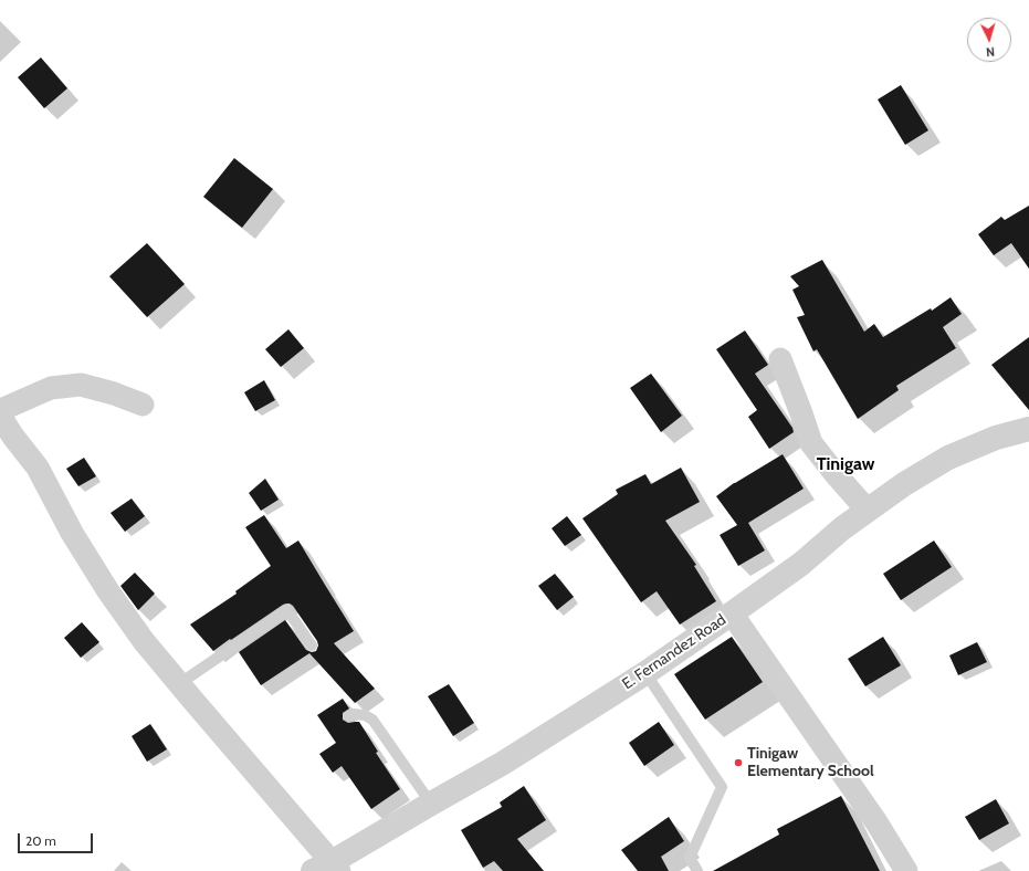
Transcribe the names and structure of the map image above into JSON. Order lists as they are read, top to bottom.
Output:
{
  "streets": {
    "street": ["E. Fernandez Road"]
  },
  "districts": ["Tinigaw"],
  "places": ["Tinigaw Elementary School"],
  "scale_bar": "20 m",
  "north": "bottom"
}
